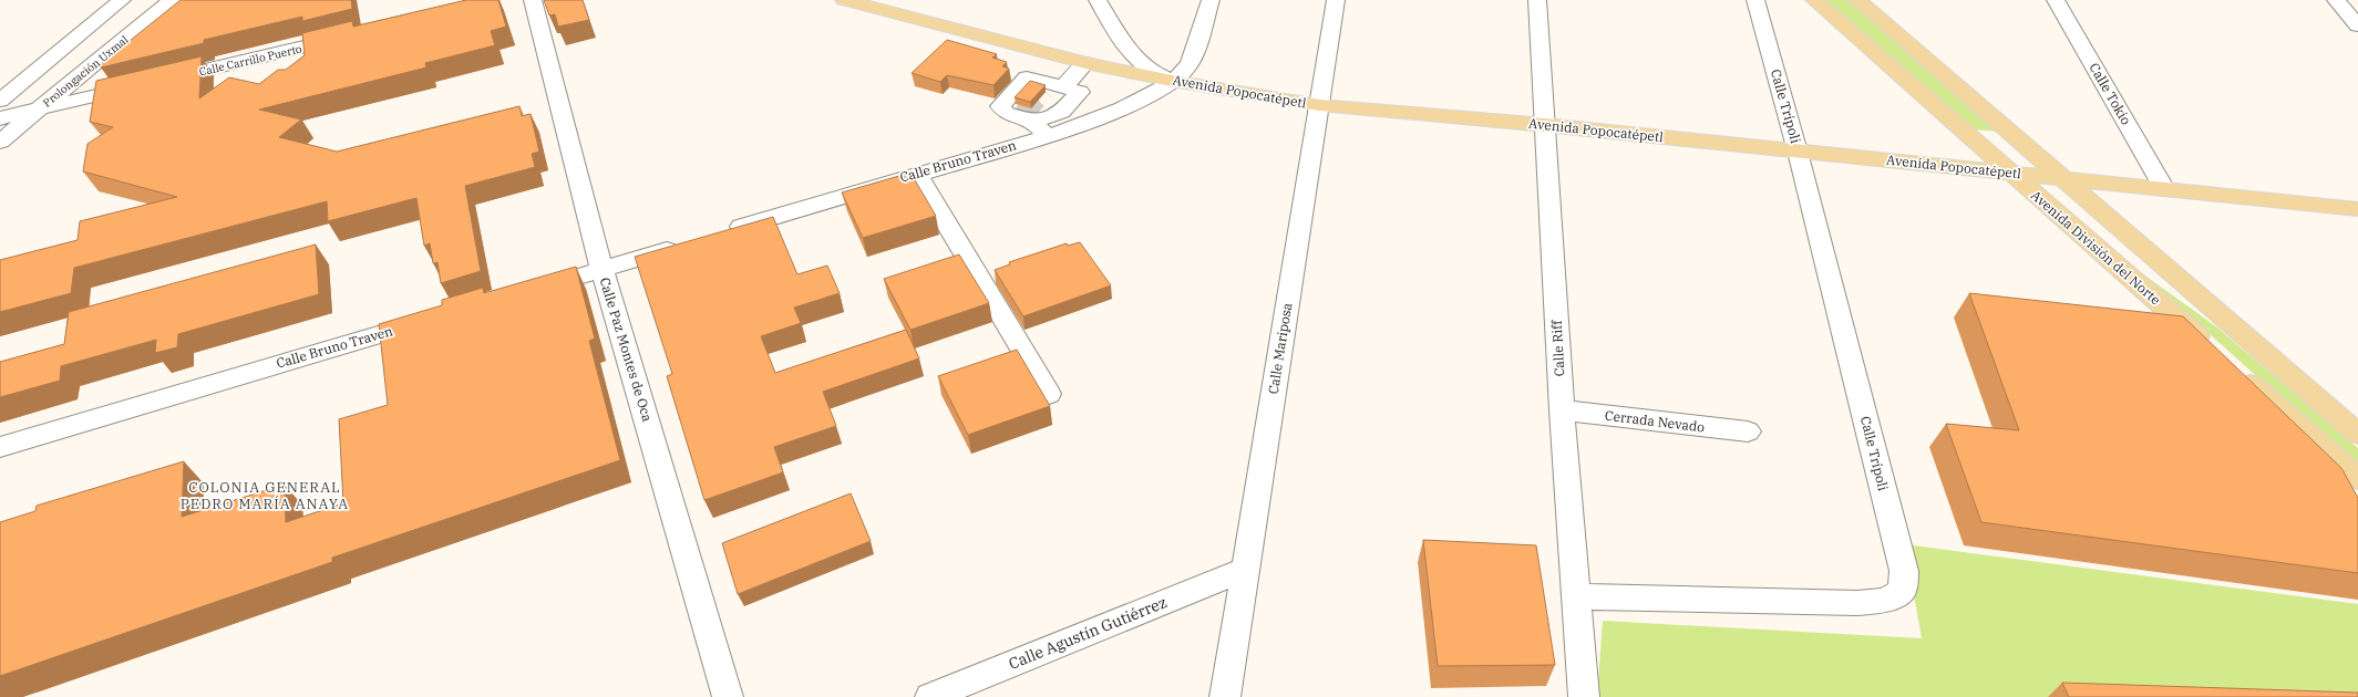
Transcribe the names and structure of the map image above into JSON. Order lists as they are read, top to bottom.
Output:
{
  "streets": {
    "main road": ["Avenida Popocatépetl", "Avenida División del Norte"],
    "street": [
      "Calle Carrillo Puerto",
      "Prolongación Uxmal",
      "Calle Tokio",
      "Calle Trípoli",
      "Calle Bruno Traven",
      "Calle Mariposa",
      "Calle Riff",
      "Calle Paz Montes de Oca",
      "Cerrada Nevado",
      "Calle Agustín Gutiérrez"
    ]
  },
  "crossings": [
    ["Calle Carrillo Puerto", "Prolongación Uxmal"],
    ["Avenida Popocatépetl", "Calle Tokio"],
    ["Avenida Popocatépetl", "Calle Trípoli"],
    ["Avenida Popocatépetl", "Calle Bruno Traven"],
    ["Avenida Popocatépetl", "Avenida División del Norte"],
    ["Avenida Popocatépetl", "Calle Mariposa"],
    ["Avenida Popocatépetl", "Calle Riff"],
    ["Calle Trípoli", "Calle Riff"],
    ["Calle Mariposa", "Calle Agustín Gutiérrez"],
    ["Calle Riff", "Cerrada Nevado"]
  ],
  "districts": ["COLONIA GENERAL PEDRO MARÍA ANAYA"]
}
